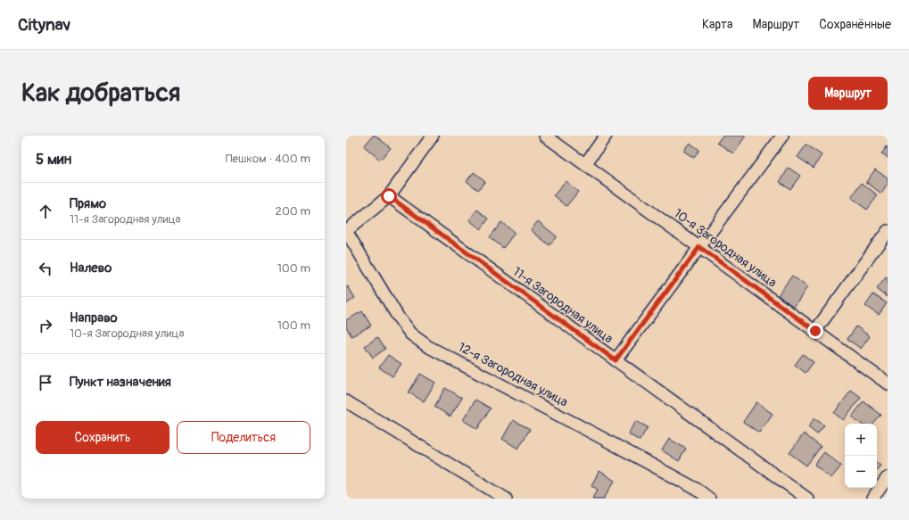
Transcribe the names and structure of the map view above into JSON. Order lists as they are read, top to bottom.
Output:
{
  "streets": {
    "street": ["10-я Загородная улица", "11-я Загородная улица", "12-я Загородная улица"]
  },
  "page": {
    "header": "Citynav",
    "nav": ["Карта", "Маршрут", "Сохранённые"],
    "buttons": [
      "Маршрут",
      ["Сохранить", "Поделиться"]
    ],
    "title": "Как добраться",
    "heading": ["5 мин", "Пешком · 400 m"],
    "list": [
      ["Прямо", "11-я Загородная улица", "200 m"],
      ["Налево", "100 m"],
      ["Направо", "10-я Загородная улица", "100 m"],
      "Пункт назначения"
    ],
    "map_buttons": ["+", "−"]
  }
}
